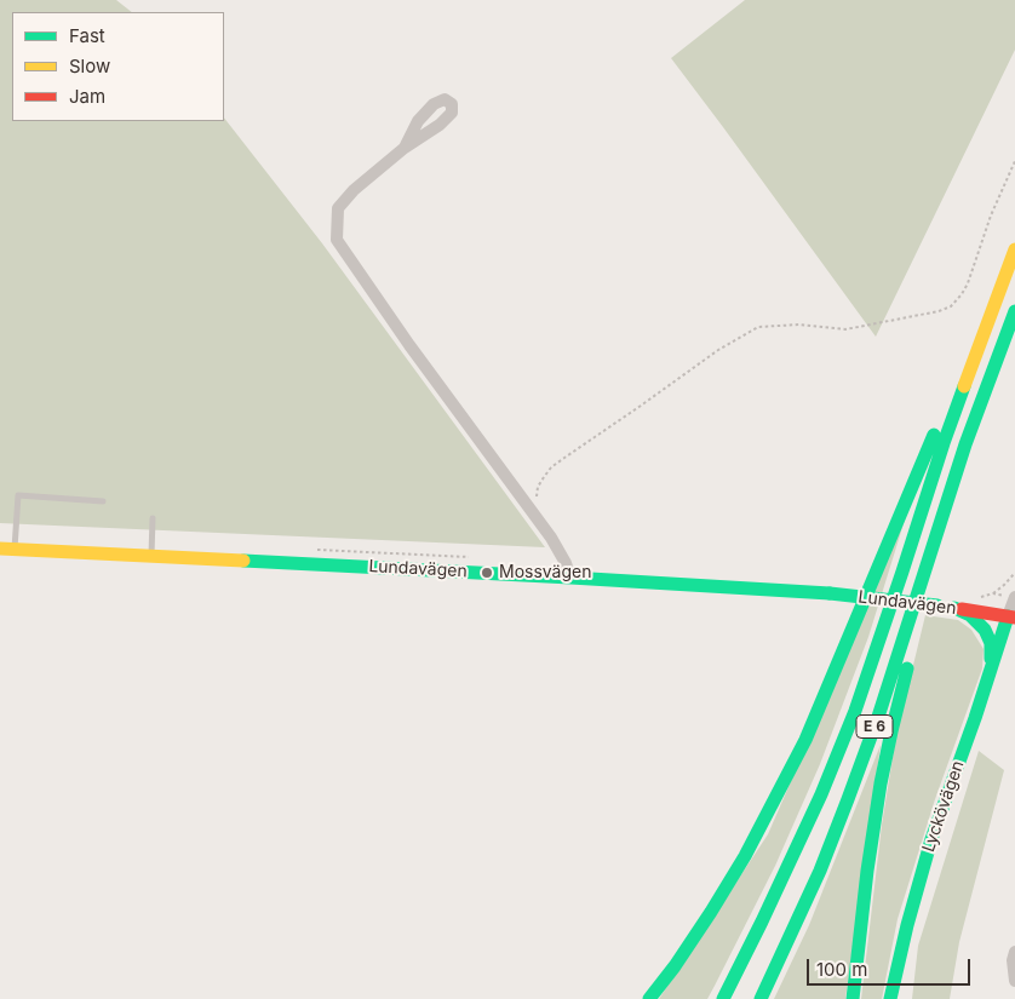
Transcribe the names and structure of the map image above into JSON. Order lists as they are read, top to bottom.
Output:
{
  "streets": {
    "main road": ["Lundavägen", "E 6", "Lyckövägen"]
  },
  "crossings": [
    ["Lundavägen", "Lyckövägen"]
  ],
  "places": ["Mossvägen"],
  "legend": ["Fast", "Slow", "Jam"],
  "scale_bar": "100 m"
}
